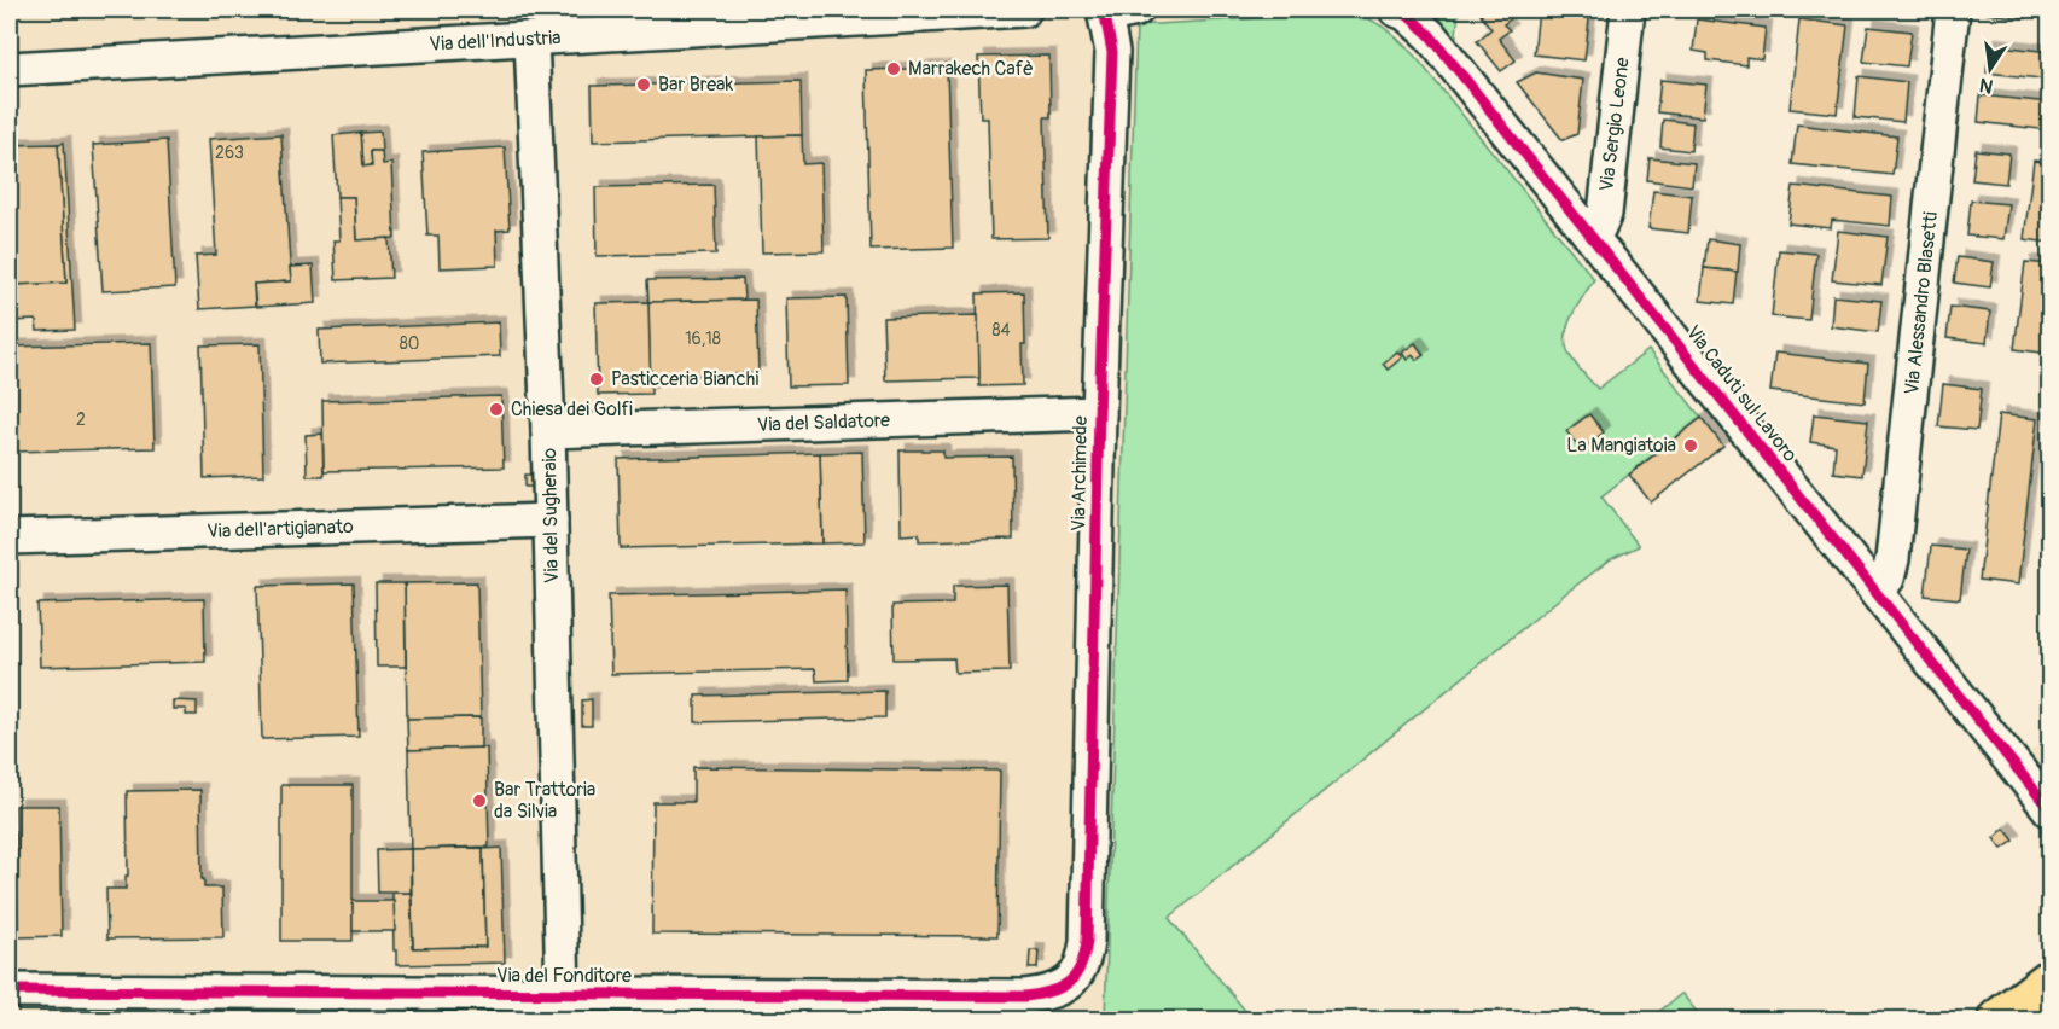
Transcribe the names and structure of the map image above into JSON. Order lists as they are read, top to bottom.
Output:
{
  "streets": {
    "street": [
      "Via dell'Industria",
      "Via Sergio Leone",
      "Via Alessandro Blasetti",
      "Via Caduti sul Lavoro",
      "Via del Saldatore",
      "Via Archimede",
      "Via del Sugheraio",
      "Via dell'artigianato",
      "Via del Fonditore"
    ]
  },
  "crossings": [
    ["Via dell'Industria", "Via del Sugheraio"],
    ["Via Sergio Leone", "Via Caduti sul Lavoro"],
    ["Via Alessandro Blasetti", "Via Caduti sul Lavoro"],
    ["Via del Saldatore", "Via Archimede"],
    ["Via del Saldatore", "Via del Sugheraio"],
    ["Via Archimede", "Via del Fonditore"],
    ["Via del Sugheraio", "Via dell'artigianato"],
    ["Via del Sugheraio", "Via del Fonditore"]
  ],
  "places": [
    "Marrakech Cafè",
    "Bar Break",
    "Pasticceria Bianchi",
    "Chiesa dei Golfi",
    "La Mangiatoia",
    "Bar Trattoria da Silvia"
  ],
  "house_numbers": [
    "263",
    "84",
    "16,18",
    "80",
    "2"
  ],
  "north": "bottom"
}
